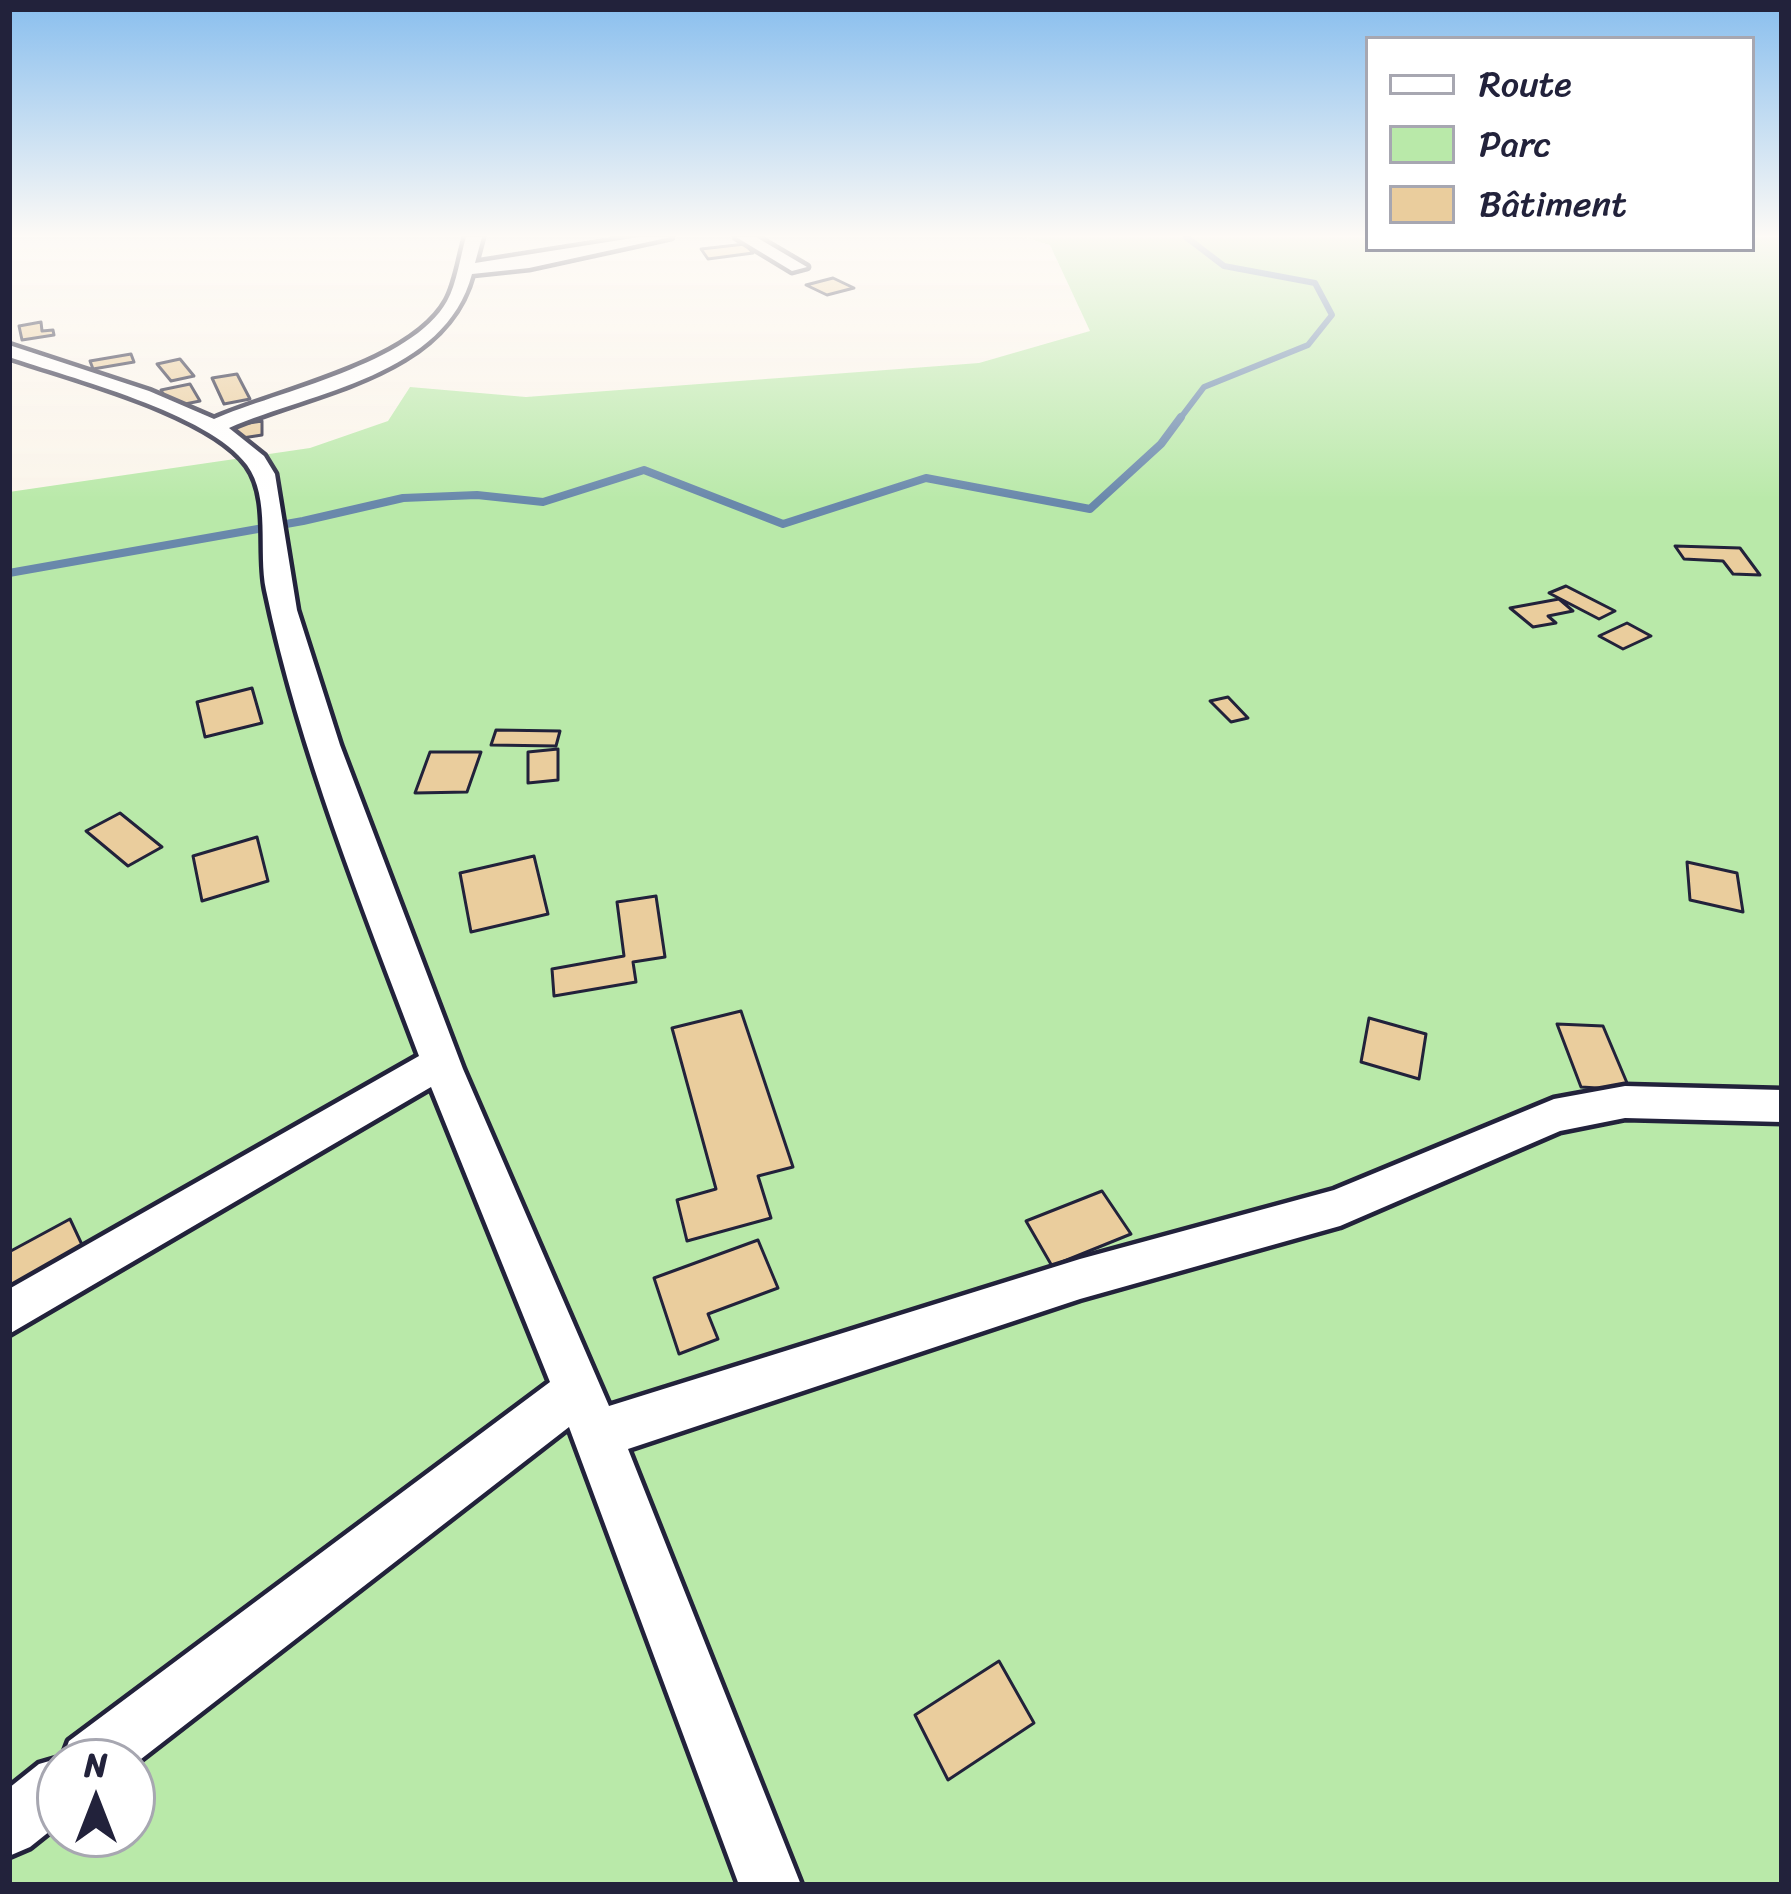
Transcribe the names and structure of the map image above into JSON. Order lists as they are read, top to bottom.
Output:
{
  "legend": ["Route", "Parc", "Bâtiment"],
  "north": "top"
}
